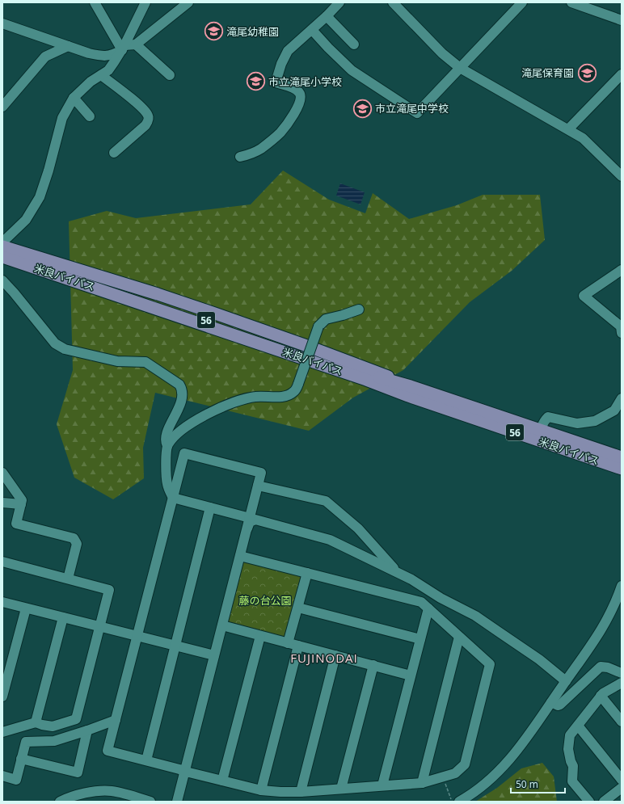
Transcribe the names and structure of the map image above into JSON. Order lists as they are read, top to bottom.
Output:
{
  "streets": {
    "main road": ["米良バイパス", "56"]
  },
  "districts": ["FUJINODAI"],
  "parks": ["藤の台公園"],
  "places": {
    "school or university": [
      "滝尾幼稚園",
      "滝尾保育園",
      "市立滝尾小学校",
      "市立滝尾中学校"
    ]
  },
  "scale_bar": "50 m"
}
